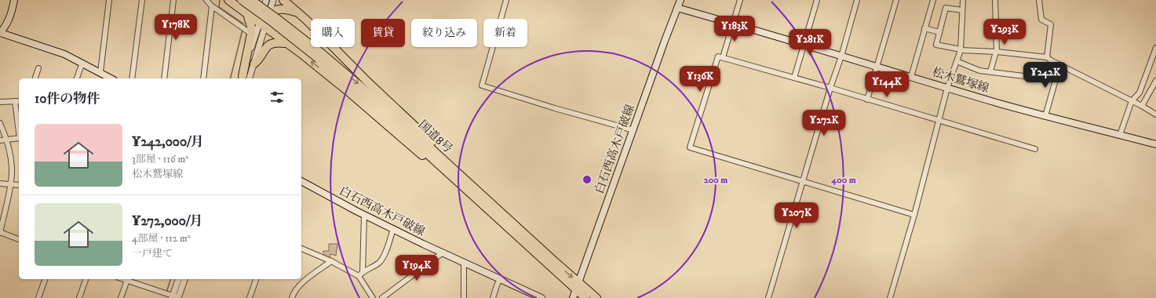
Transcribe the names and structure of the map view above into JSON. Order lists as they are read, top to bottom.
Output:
{
  "streets": {
    "highway": ["国道8号"],
    "main road": ["松木鷲塚線", "白石西高木戸破線"]
  },
  "crossings": [
    ["松木鷲塚線", "白石西高木戸破線"],
    ["国道8号", "白石西高木戸破線"]
  ],
  "page": {
    "price": [
      "¥178K",
      "¥183K",
      "¥293K",
      "¥281K",
      "¥242K",
      "¥136K",
      "¥144K",
      "¥272K",
      "¥207K",
      "¥194K"
    ],
    "chip": [
      "購入",
      "賃貸",
      "絞り込み",
      "新着"
    ],
    "heading": "10件の物件",
    "list": [
      {
        "name": "¥242,000/月",
        "note": "3部屋 · 116 m² · 松木鷲塚線"
      },
      {
        "name": "¥272,000/月",
        "note": "4部屋 · 112 m² · 一戸建て"
      }
    ]
  },
  "rings": ["200 m", "400 m"]
}
